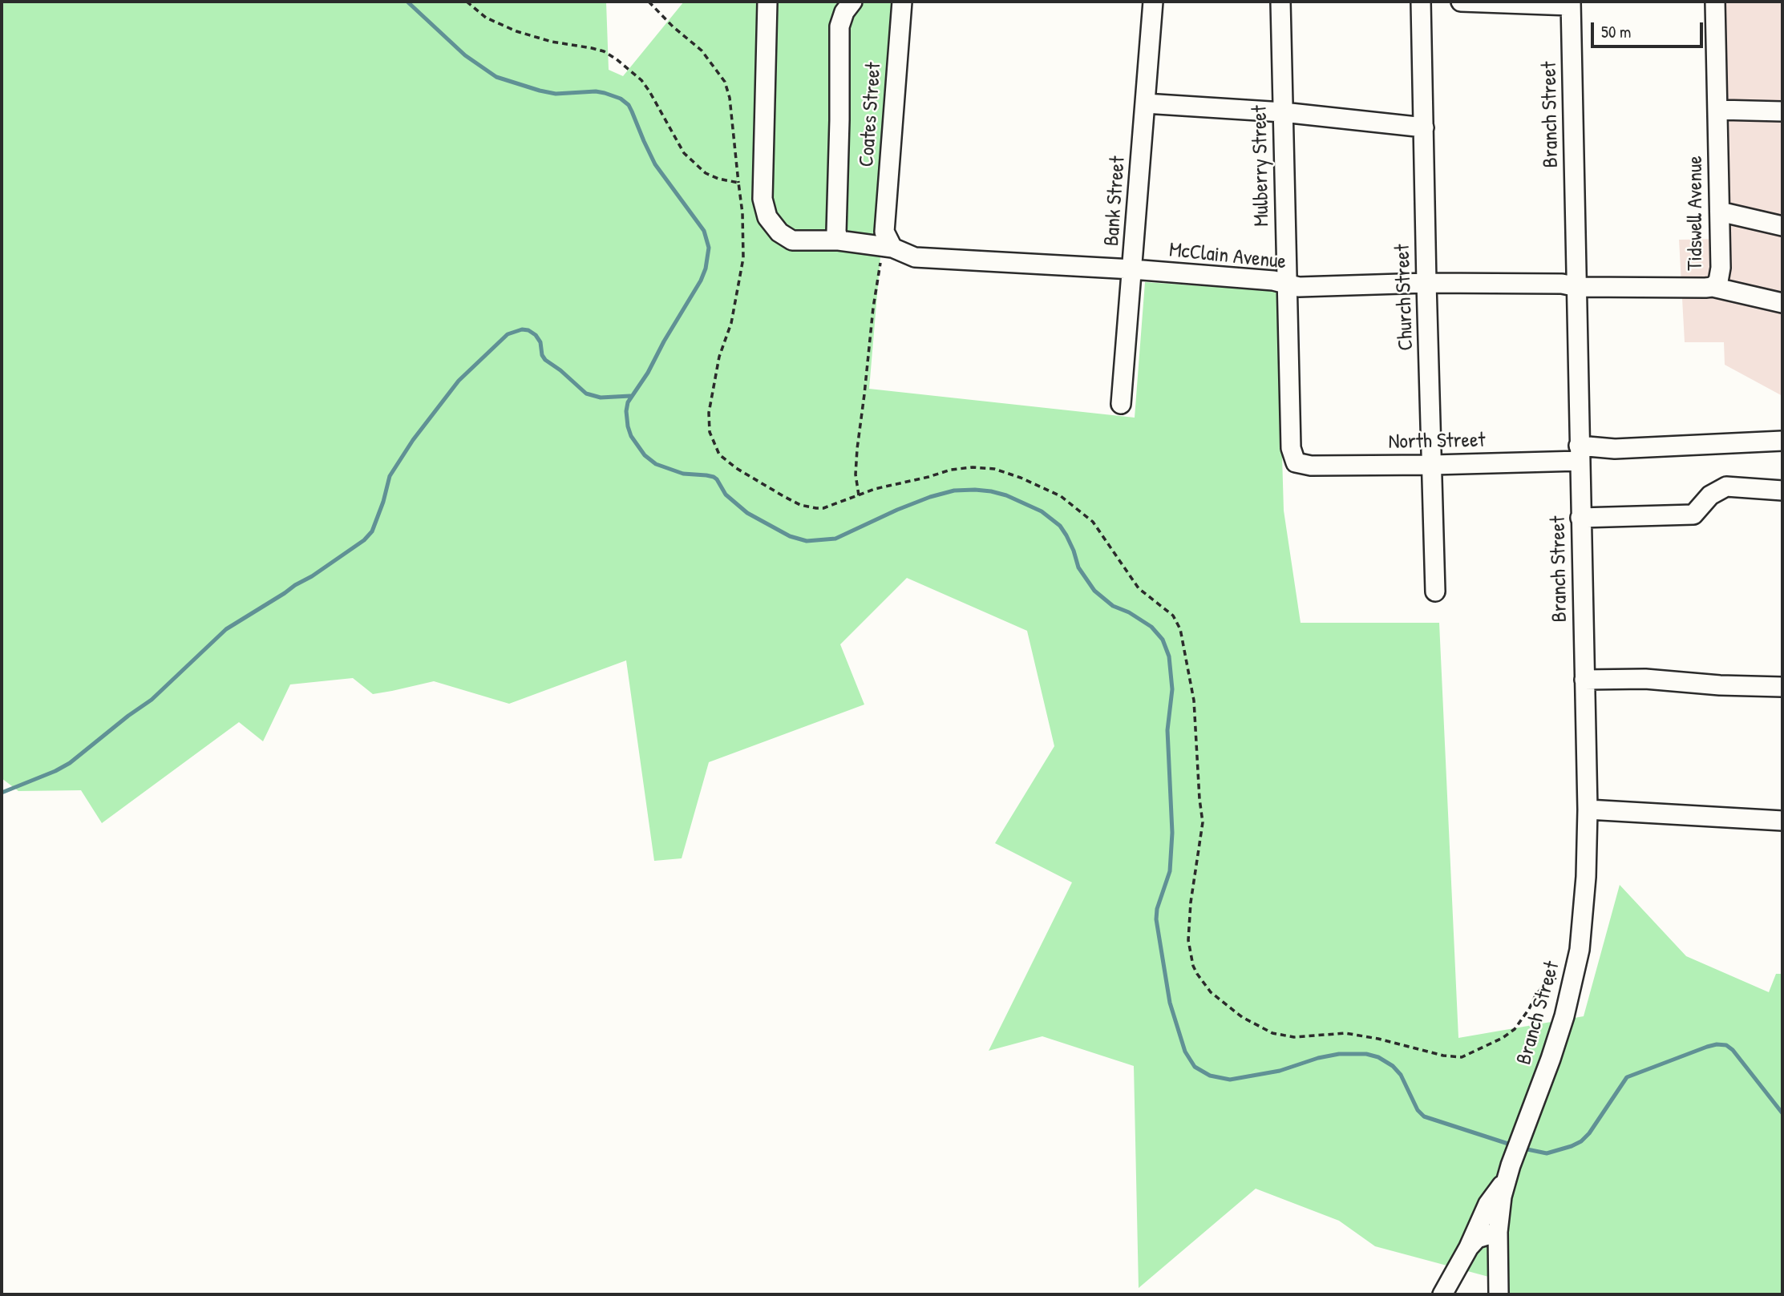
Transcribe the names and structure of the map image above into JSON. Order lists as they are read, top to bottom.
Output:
{
  "streets": {
    "street": [
      "Coates Street",
      "Branch Street",
      "Mulberry Street",
      "Bank Street",
      "Tidswell Avenue",
      "McClain Avenue",
      "Church Street",
      "North Street"
    ]
  },
  "crossings": [
    ["Coates Street", "McClain Avenue"],
    ["Branch Street", "Tidswell Avenue"],
    ["Branch Street", "McClain Avenue"],
    ["Branch Street", "North Street"],
    ["Mulberry Street", "McClain Avenue"],
    ["Mulberry Street", "North Street"],
    ["Bank Street", "McClain Avenue"],
    ["Tidswell Avenue", "McClain Avenue"],
    ["McClain Avenue", "Church Street"],
    ["Church Street", "North Street"]
  ],
  "scale_bar": "50 m"
}
